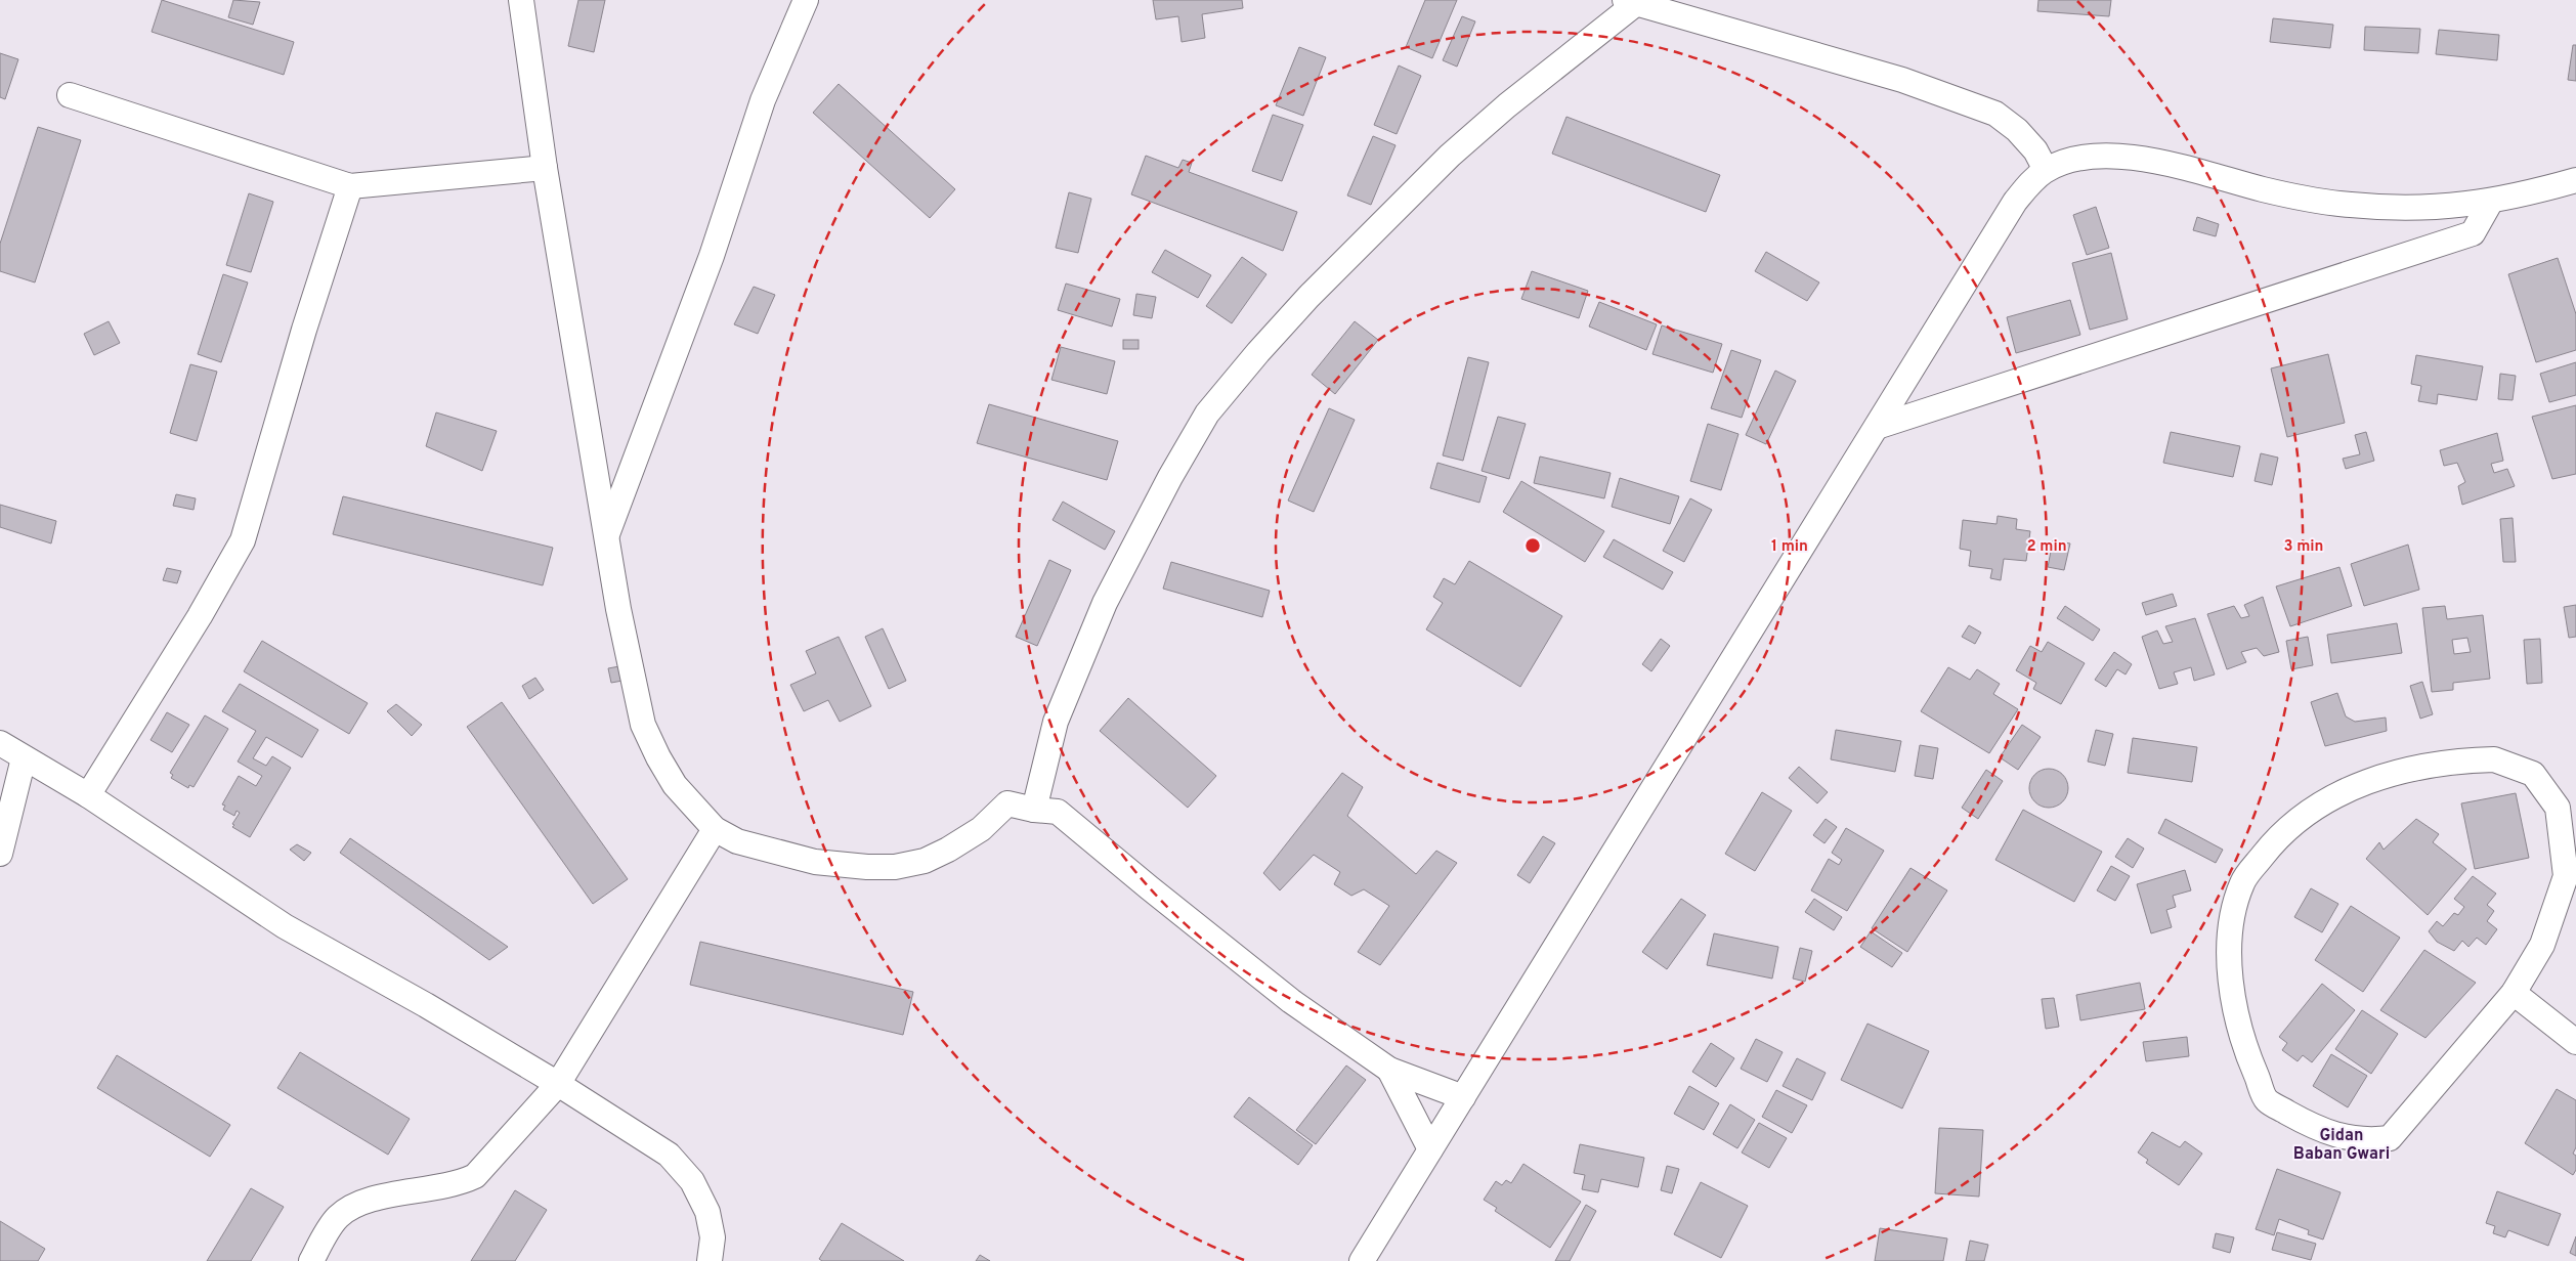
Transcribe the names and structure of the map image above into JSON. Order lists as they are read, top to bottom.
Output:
{
  "districts": ["Gidan Baban Gwari"],
  "rings": ["1 min", "2 min", "3 min"]
}
